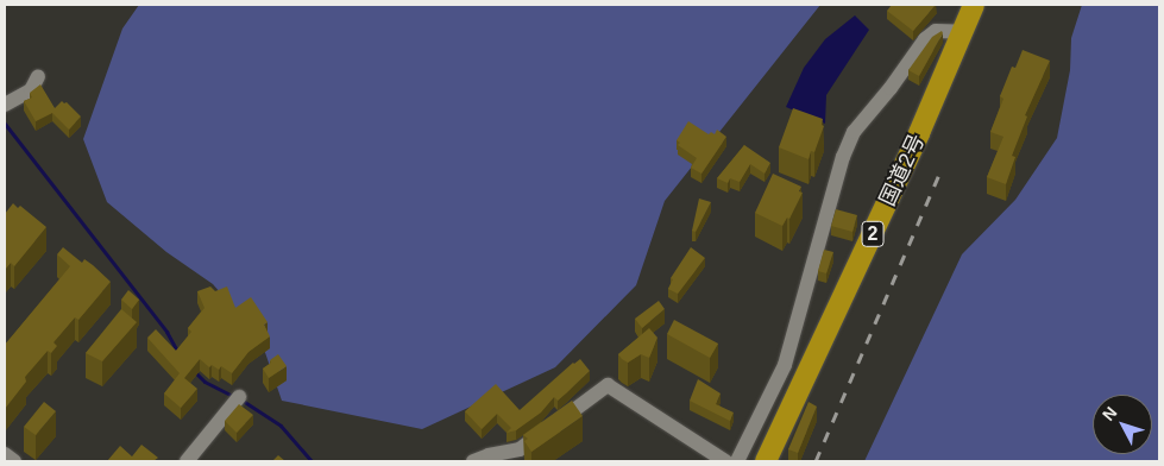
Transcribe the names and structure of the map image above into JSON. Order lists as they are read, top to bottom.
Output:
{
  "streets": {
    "highway": ["国道2号", "2"]
  },
  "north": "top left"
}
